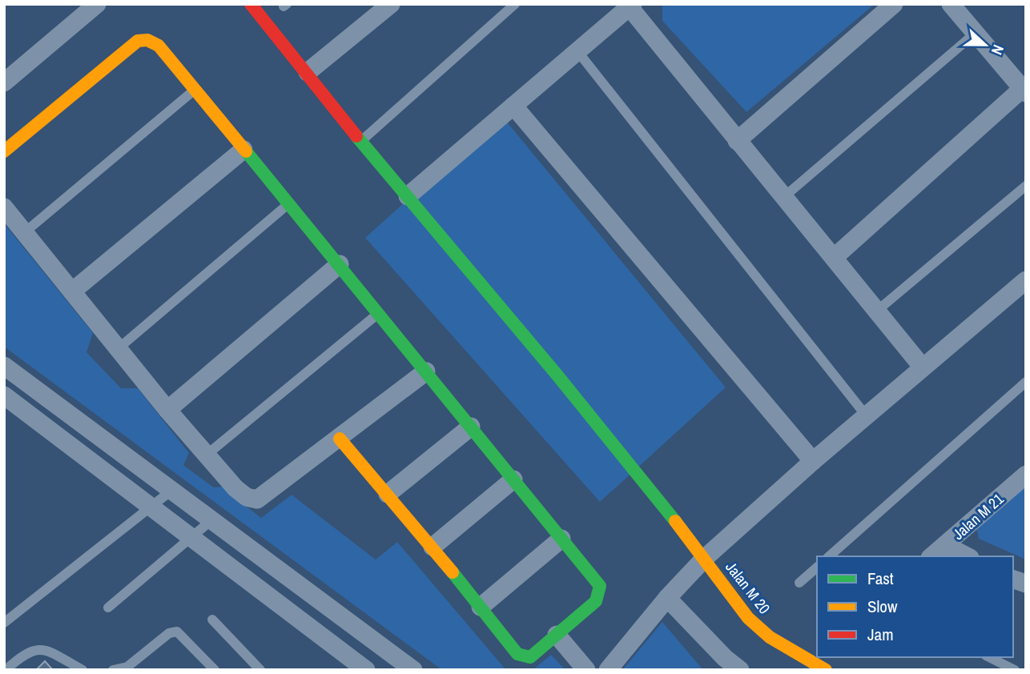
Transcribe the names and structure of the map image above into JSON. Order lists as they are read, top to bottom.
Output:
{
  "streets": {
    "street": ["Jalan M 21", "Jalan M 20"]
  },
  "legend": ["Fast", "Slow", "Jam"],
  "north": "right"
}
